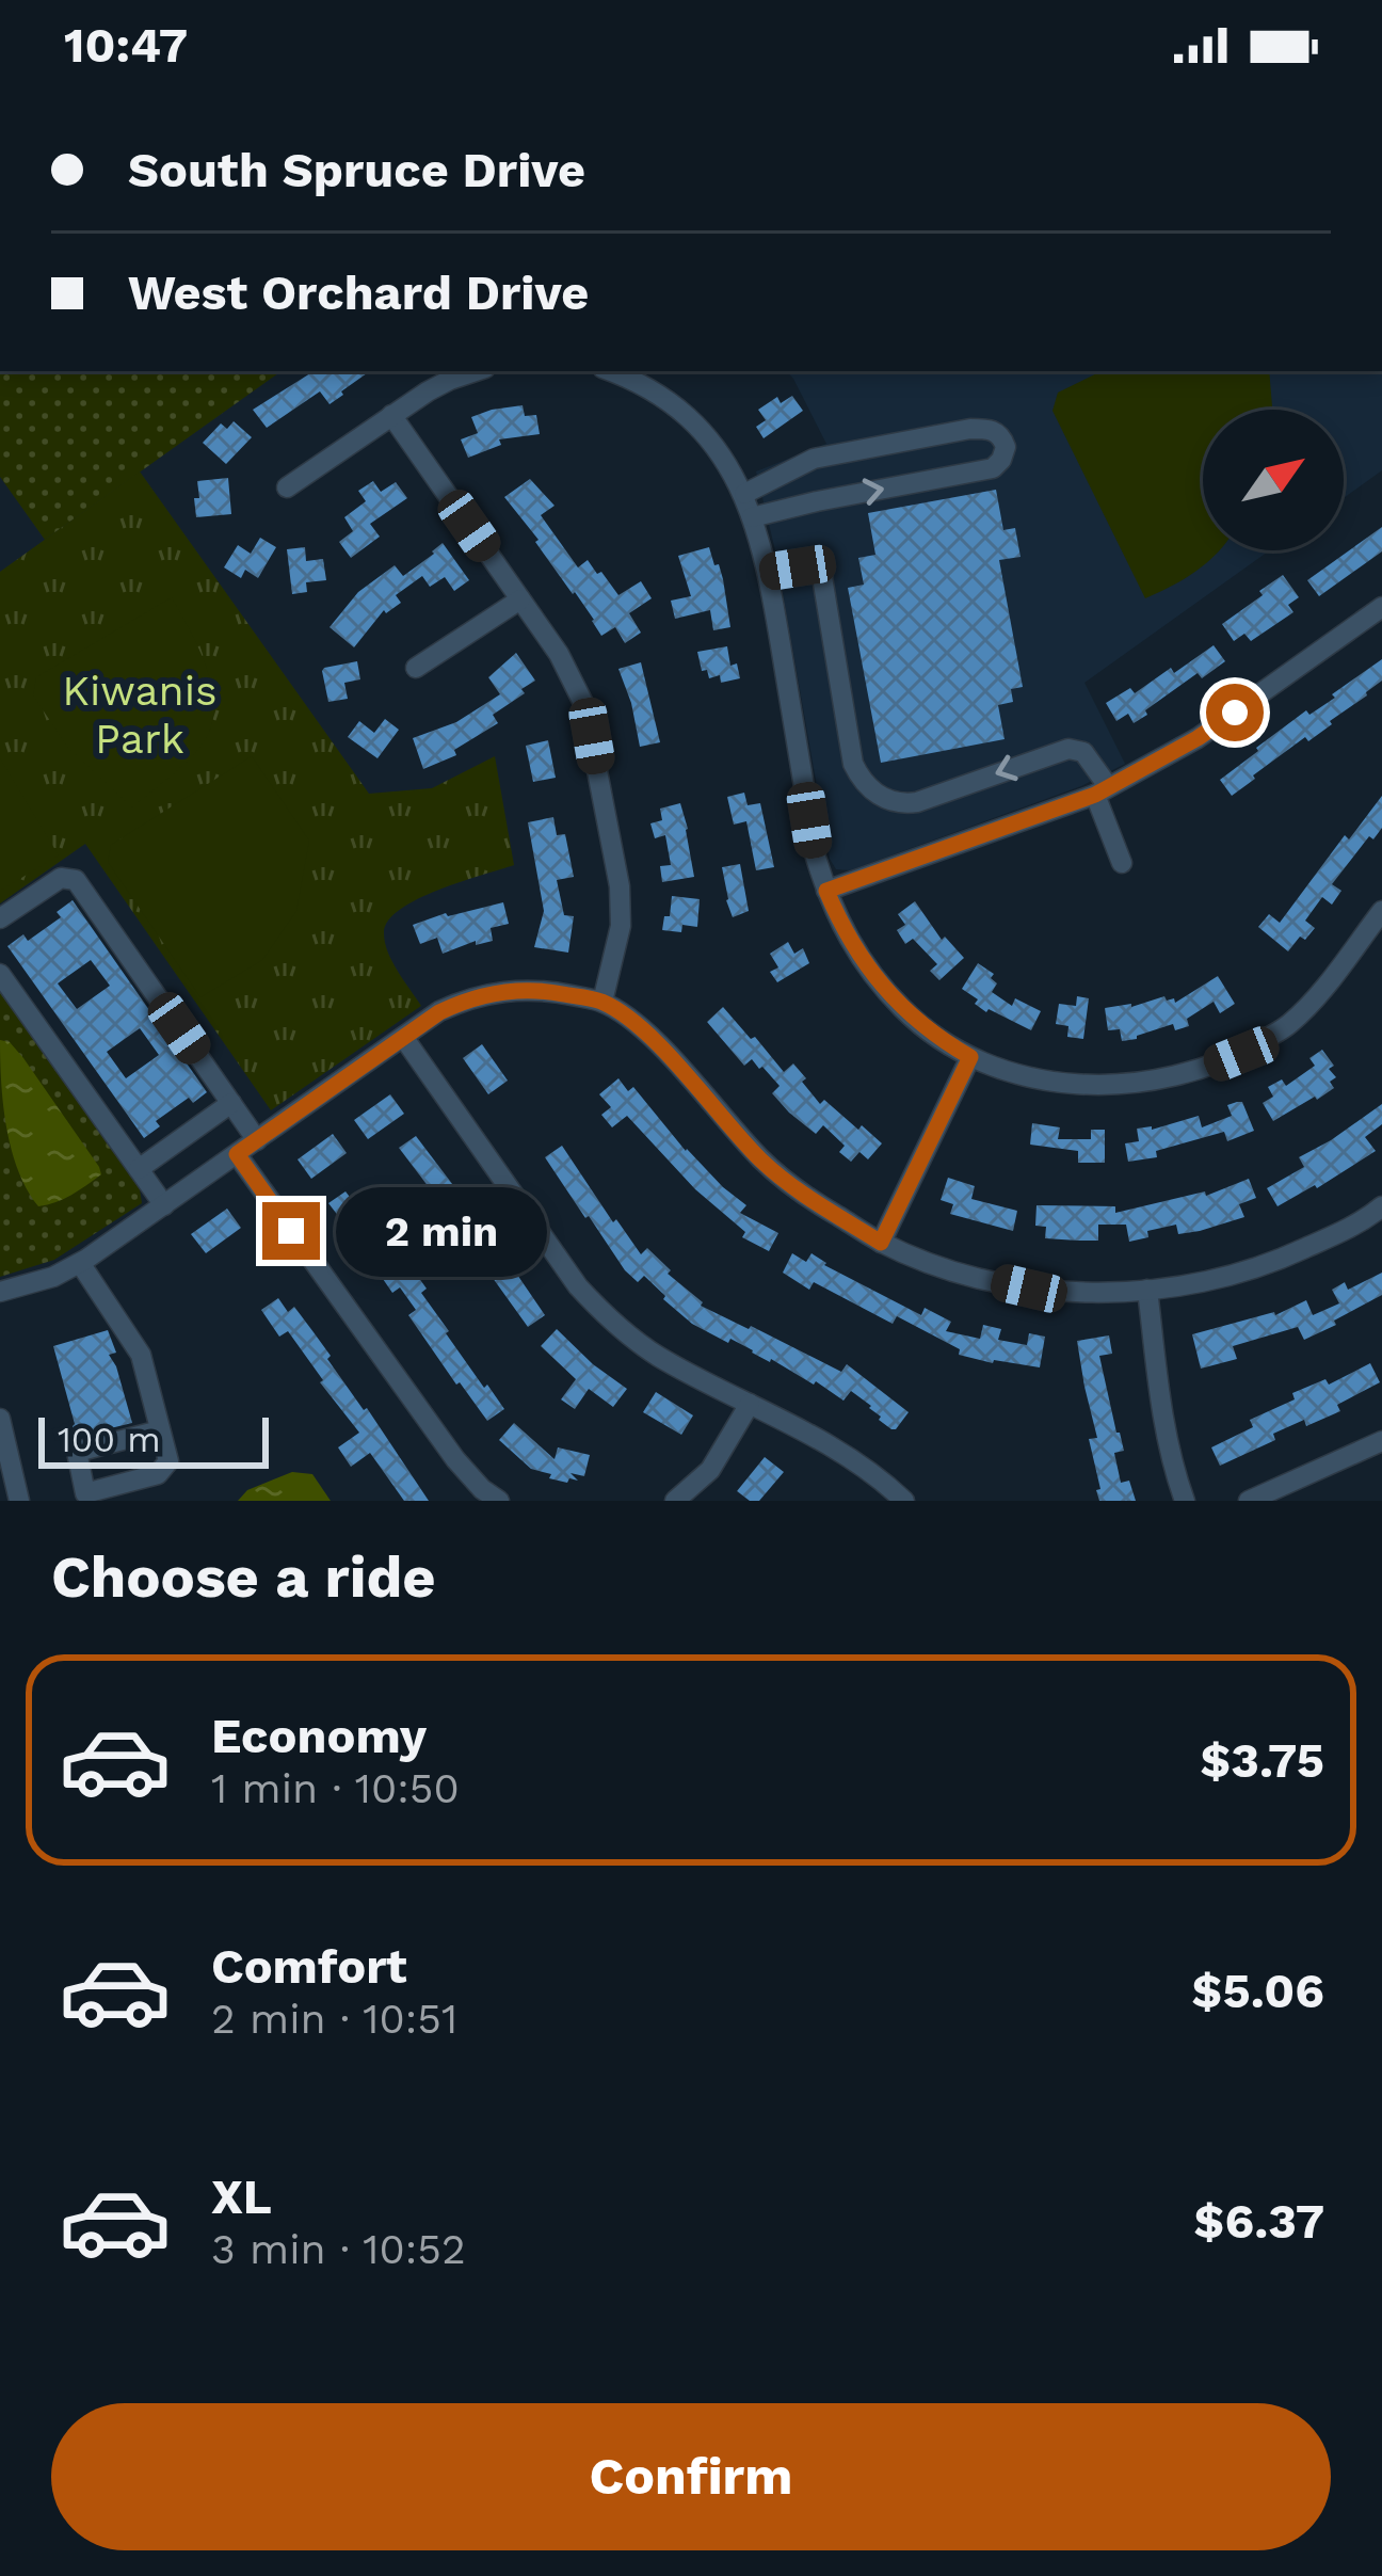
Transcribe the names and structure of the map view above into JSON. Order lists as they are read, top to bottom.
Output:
{
  "parks": ["Kiwanis Park"],
  "scale_bar": "100 m",
  "north": "top right",
  "page": {
    "status": "10:47",
    "banner": ["South Spruce Drive", "West Orchard Drive"],
    "bubble": "2 min",
    "scale": "100 m",
    "heading": "Choose a ride",
    "list": [
      {
        "name": "Economy",
        "note": "1 min · 10:50",
        "value": "$3.75"
      },
      {
        "name": "Comfort",
        "note": "2 min · 10:51",
        "value": "$5.06"
      },
      {
        "name": "XL",
        "note": "3 min · 10:52",
        "value": "$6.37"
      }
    ],
    "buttons": "Confirm"
  }
}
